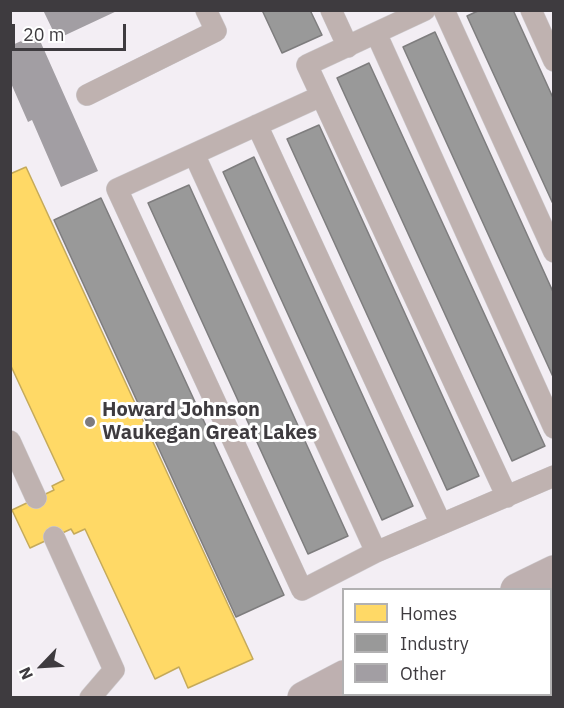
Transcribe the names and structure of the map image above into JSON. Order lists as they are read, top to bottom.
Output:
{
  "places": ["Howard Johnson Waukegan Great Lakes"],
  "legend": ["Homes", "Industry", "Other"],
  "scale_bar": "20 m",
  "north": "bottom left"
}
